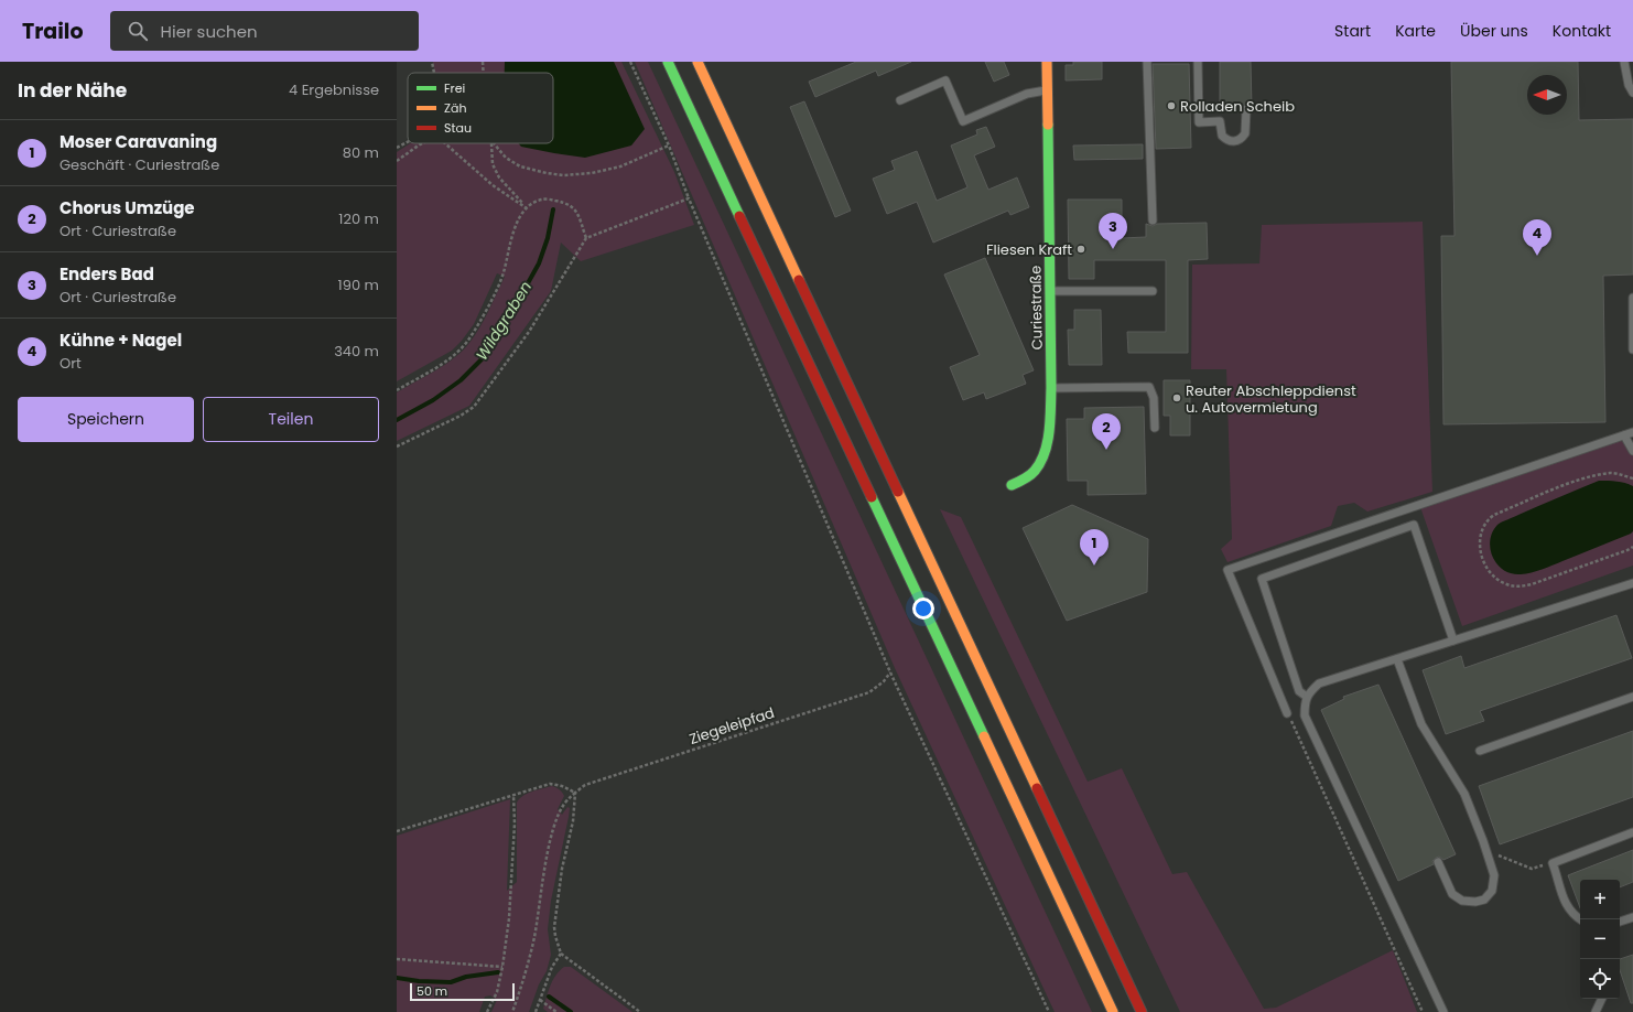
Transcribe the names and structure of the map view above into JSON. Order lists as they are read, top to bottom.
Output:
{
  "streets": {
    "main road": ["Curiestraße"],
    "path": ["Ziegeleipfad"]
  },
  "water": ["Wildgraben"],
  "places": ["Rolladen Scheib", "Fliesen Kraft", "Reuter Abschleppdienst u. Autovermietung"],
  "legend": ["Frei", "Zäh", "Stau"],
  "scale_bar": "50 m",
  "north": "left",
  "page": {
    "header": "Trailo",
    "search": "Hier suchen",
    "nav": [
      "Start",
      "Karte",
      "Über uns",
      "Kontakt"
    ],
    "heading": ["In der Nähe", "4 Ergebnisse"],
    "list": [
      {
        "mark": "1",
        "name": "Moser Caravaning",
        "note": "Geschäft · Curiestraße",
        "value": "80 m"
      },
      {
        "mark": "2",
        "name": "Chorus Umzüge",
        "note": "Ort · Curiestraße",
        "value": "120 m"
      },
      {
        "mark": "3",
        "name": "Enders Bad",
        "note": "Ort · Curiestraße",
        "value": "190 m"
      },
      {
        "mark": "4",
        "name": "Kühne + Nagel",
        "note": "Ort",
        "value": "340 m"
      }
    ],
    "pins": [
      "3",
      "4",
      "2",
      "1"
    ],
    "buttons": ["Speichern", "Teilen"],
    "map_buttons": ["+", "−"],
    "scale": "50 m"
  }
}
